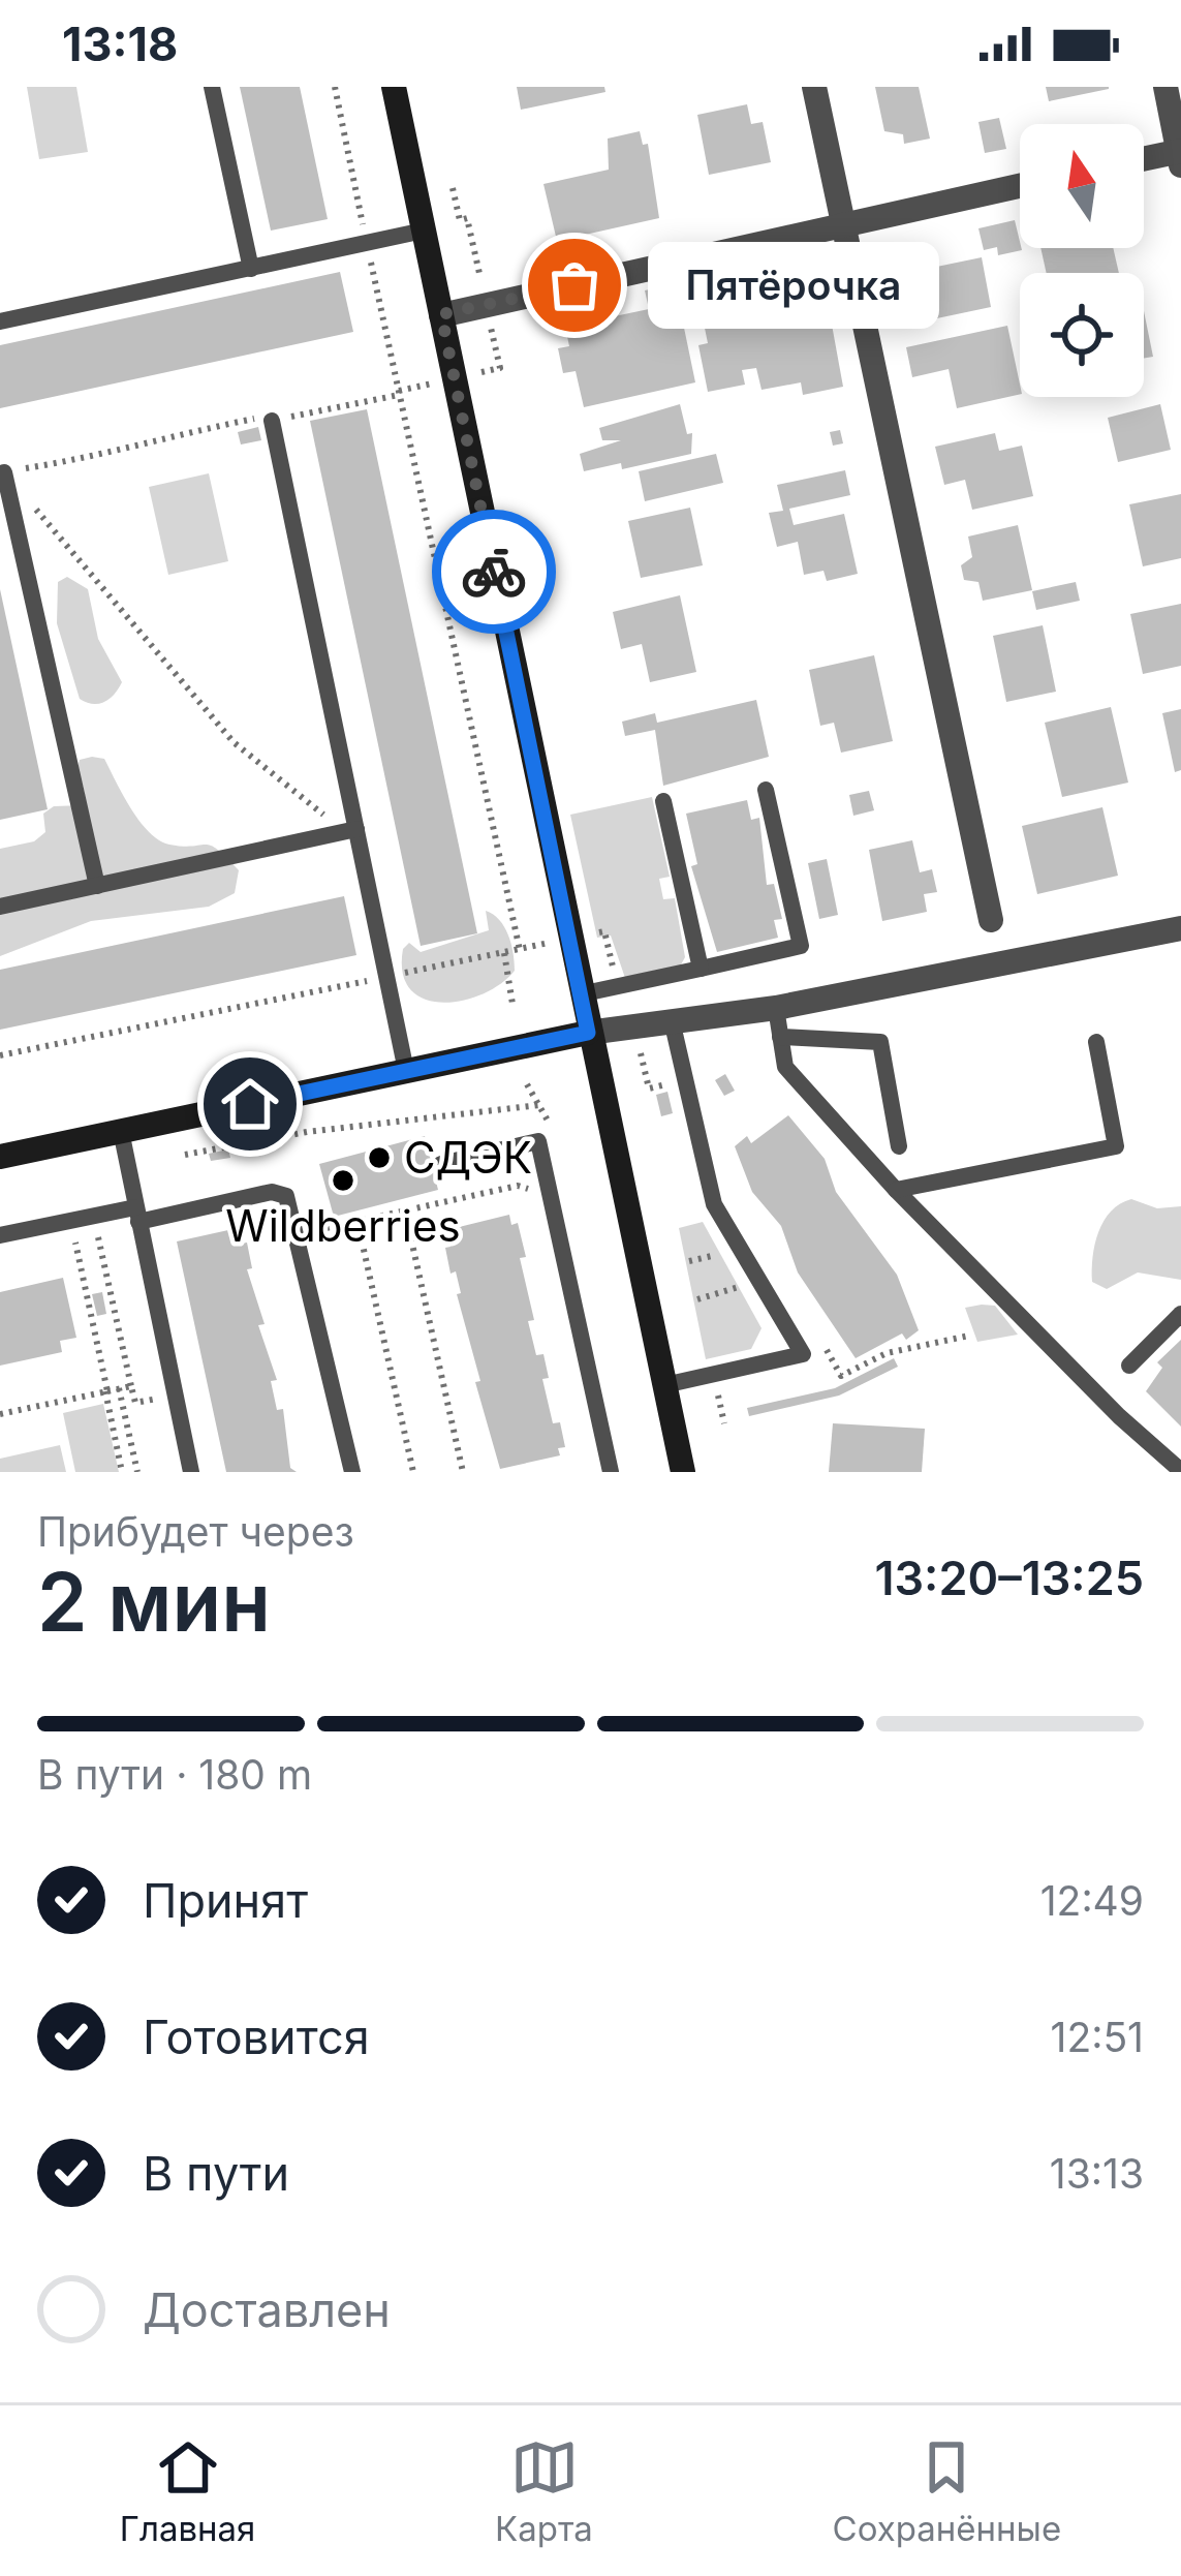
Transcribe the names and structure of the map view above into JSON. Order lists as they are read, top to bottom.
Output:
{
  "places": ["Пятёрочка", "СДЭК", "Wildberries"],
  "north": "top",
  "page": {
    "status": "13:18",
    "bubble": "Пятёрочка",
    "heading": ["2 мин", "Прибудет через", "13:20–13:25"],
    "bar": "В пути · 180 m",
    "list": [
      ["Принят", "12:49"],
      ["Готовится", "12:51"],
      ["В пути", "13:13"],
      "Доставлен"
    ],
    "tabs": ["Главная", "Карта", "Сохранённые"]
  }
}
